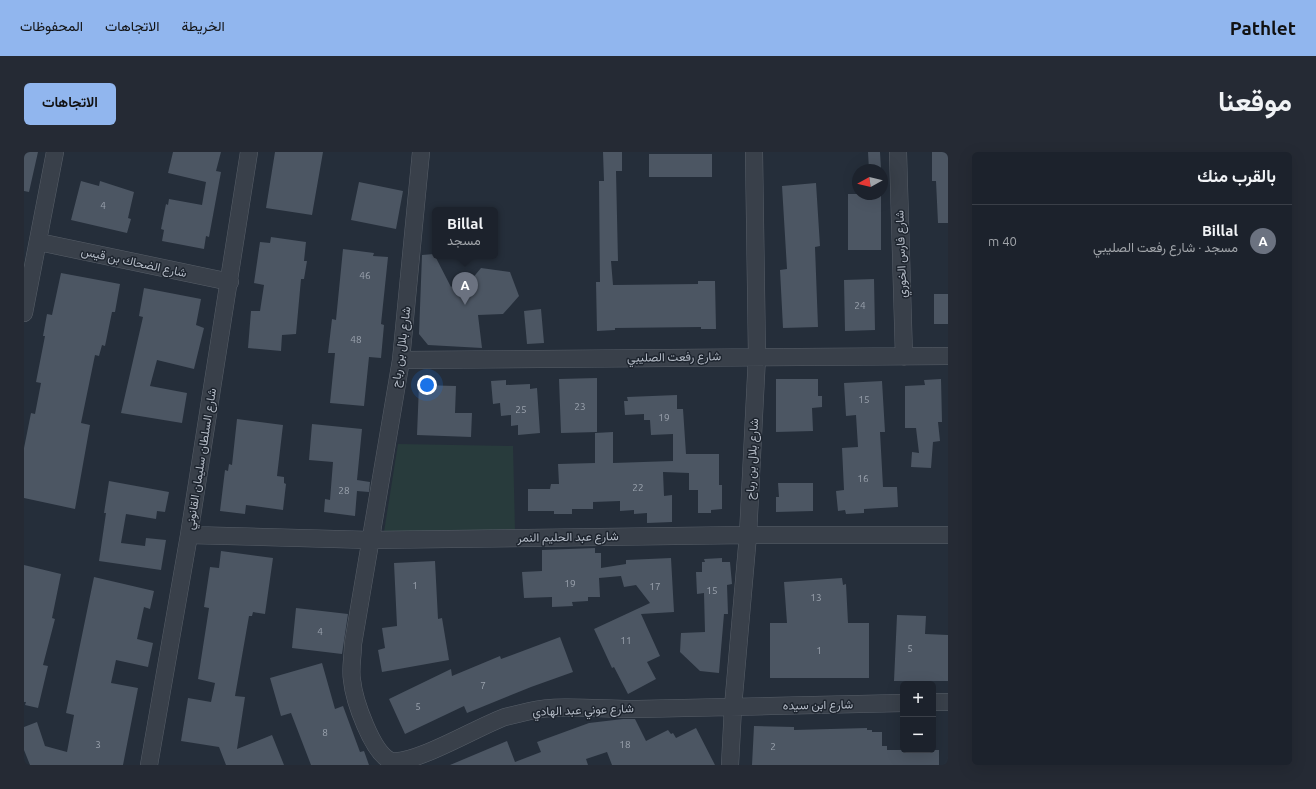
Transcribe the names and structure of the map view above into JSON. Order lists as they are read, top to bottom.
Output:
{
  "streets": {
    "street": [
      "شارع فارس الخوري",
      "شارع الضحاك بن قيس",
      "شارع بلال بن رباح",
      "شارع رفعت الصليبي",
      "شارع السلطان سليمان القانوني",
      "شارع عبد الحليم النمر",
      "شارع ابن سيده",
      "شارع عوني عبد الهادي"
    ]
  },
  "crossings": [
    ["شارع فارس الخوري", "شارع رفعت الصليبي"],
    ["شارع الضحاك بن قيس", "شارع السلطان سليمان القانوني"],
    ["شارع بلال بن رباح", "شارع رفعت الصليبي"],
    ["شارع بلال بن رباح", "شارع عبد الحليم النمر"],
    ["شارع بلال بن رباح", "شارع ابن سيده"],
    ["شارع بلال بن رباح", "شارع عوني عبد الهادي"],
    ["شارع السلطان سليمان القانوني", "شارع عبد الحليم النمر"],
    ["شارع عبد الحليم النمر", "شارع عوني عبد الهادي"],
    ["شارع ابن سيده", "شارع عوني عبد الهادي"]
  ],
  "house_numbers": [
    "4",
    "46",
    "24",
    "48",
    "15",
    "23",
    "25",
    "19",
    "16",
    "22",
    "28",
    "19",
    "1",
    "17",
    "15",
    "13",
    "4",
    "11",
    "5",
    "1",
    "7",
    "5",
    "8",
    "3",
    "18",
    "2"
  ],
  "north": "left",
  "page": {
    "header": "Pathlet",
    "nav": ["الخريطة", "الاتجاهات", "المحفوظات"],
    "title": "موقعنا",
    "buttons": "الاتجاهات",
    "heading": "بالقرب منك",
    "list": [
      {
        "mark": "A",
        "name": "Billal",
        "note": "مسجد · شارع رفعت الصليبي",
        "value": "40 m"
      }
    ],
    "popup": ["Billal", "مسجد"],
    "pins": "A",
    "map_buttons": ["+", "−"]
  }
}
